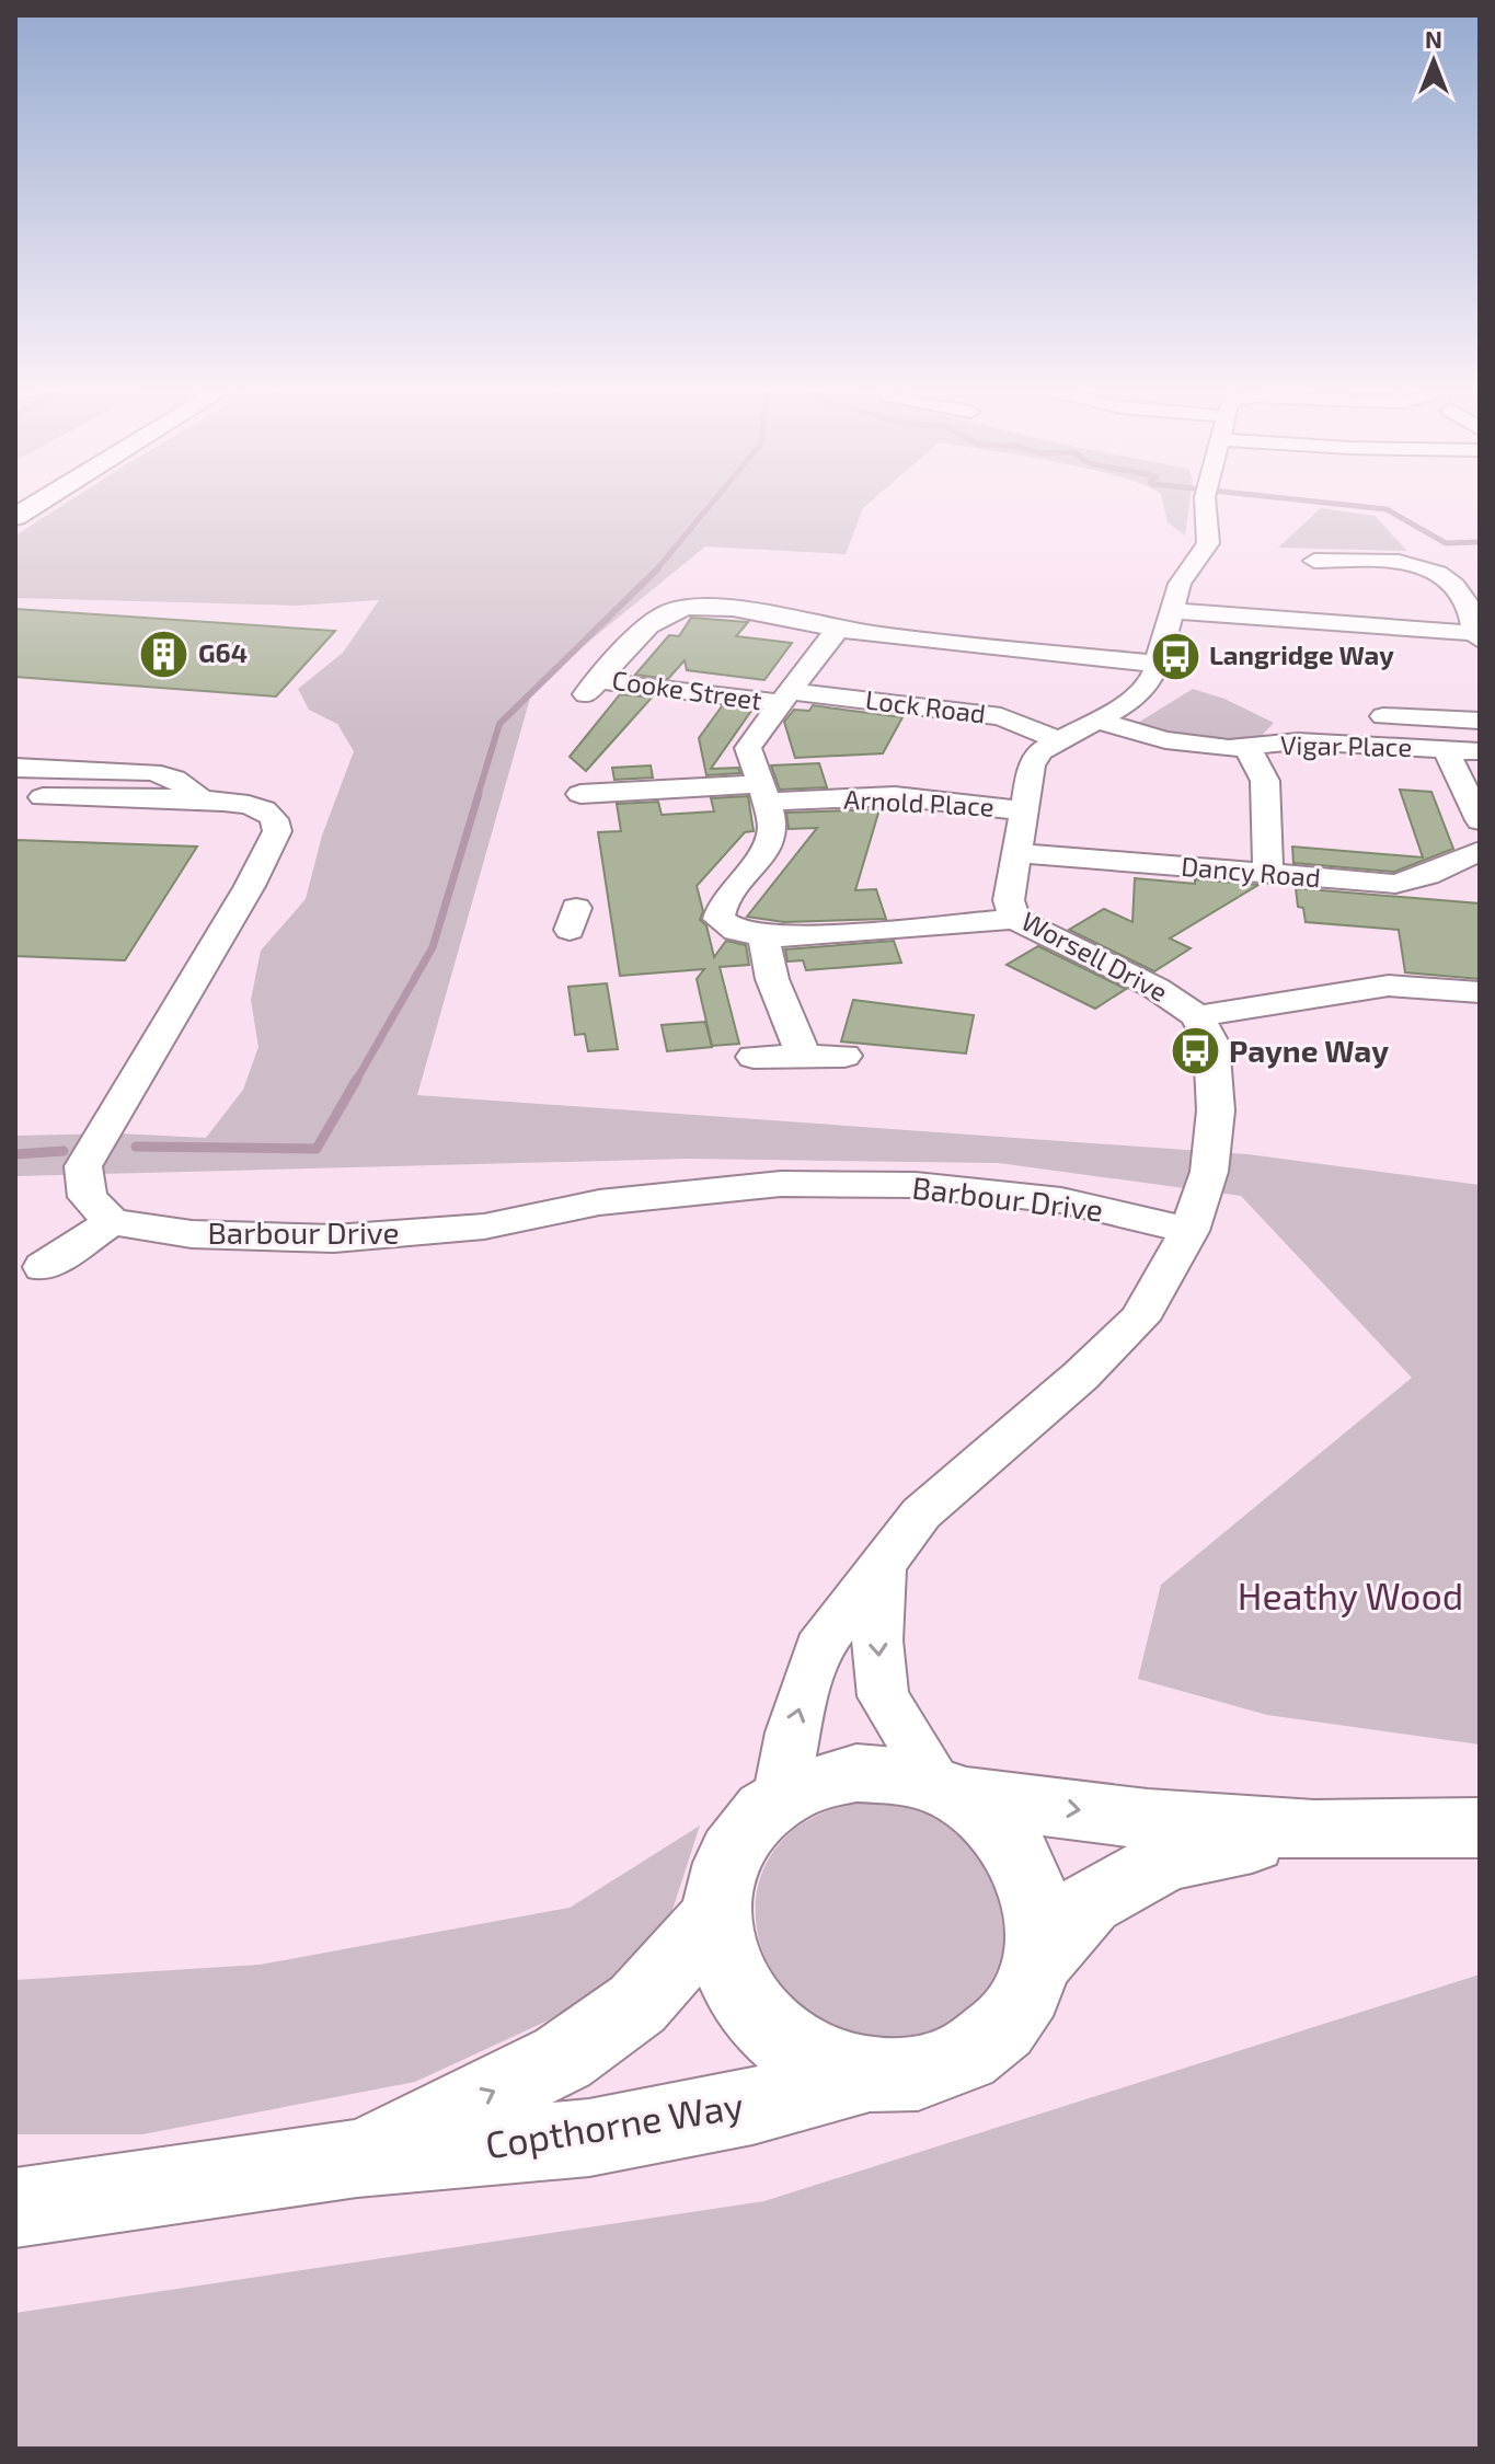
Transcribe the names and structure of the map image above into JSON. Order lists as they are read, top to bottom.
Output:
{
  "streets": {
    "highway": ["Copthorne Way"],
    "street": [
      "Cooke Street",
      "Lock Road",
      "Vigar Place",
      "Arnold Place",
      "Dancy Road",
      "Worsell Drive",
      "Barbour Drive"
    ]
  },
  "crossings": [
    ["Cooke Street", "Lock Road"],
    ["Lock Road", "Worsell Drive"],
    ["Vigar Place", "Worsell Drive"],
    ["Arnold Place", "Worsell Drive"],
    ["Dancy Road", "Worsell Drive"],
    ["Worsell Drive", "Barbour Drive"]
  ],
  "parks": ["Heathy Wood"],
  "places": {
    "building": ["G64"],
    "bus stop": ["Langridge Way", "Payne Way"]
  },
  "north": "top"
}
